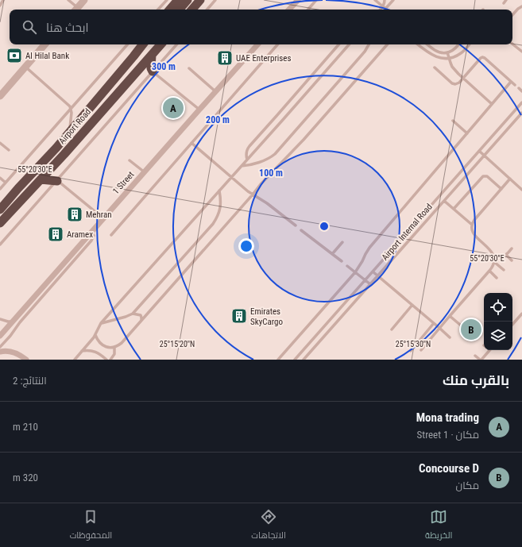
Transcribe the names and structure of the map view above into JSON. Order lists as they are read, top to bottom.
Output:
{
  "streets": {
    "highway": ["Airport Road"],
    "street": ["1 Street"],
    "lane": ["Airport Internal Road"]
  },
  "places": {
    "bank": ["Al Hilal Bank"],
    "building": [
      "UAE Enterprises",
      "Mehran",
      "Aramex",
      "Emirates SkyCargo"
    ]
  },
  "page": {
    "search": "ابحث هنا",
    "pins": ["A", "B"],
    "heading": ["بالقرب منك", "النتائج: 2"],
    "list": [
      {
        "mark": "A",
        "name": "Mona trading",
        "note": "مكان · 1 Street",
        "value": "210 m"
      },
      {
        "mark": "B",
        "name": "Concourse D",
        "note": "مكان",
        "value": "320 m"
      }
    ],
    "nav": ["الخريطة", "الاتجاهات", "المحفوظات"]
  },
  "coordinates": ["55°20'30\"E", "25°15'20\"N", "25°15'30\"N"],
  "rings": ["300 m", "200 m", "100 m"]
}
